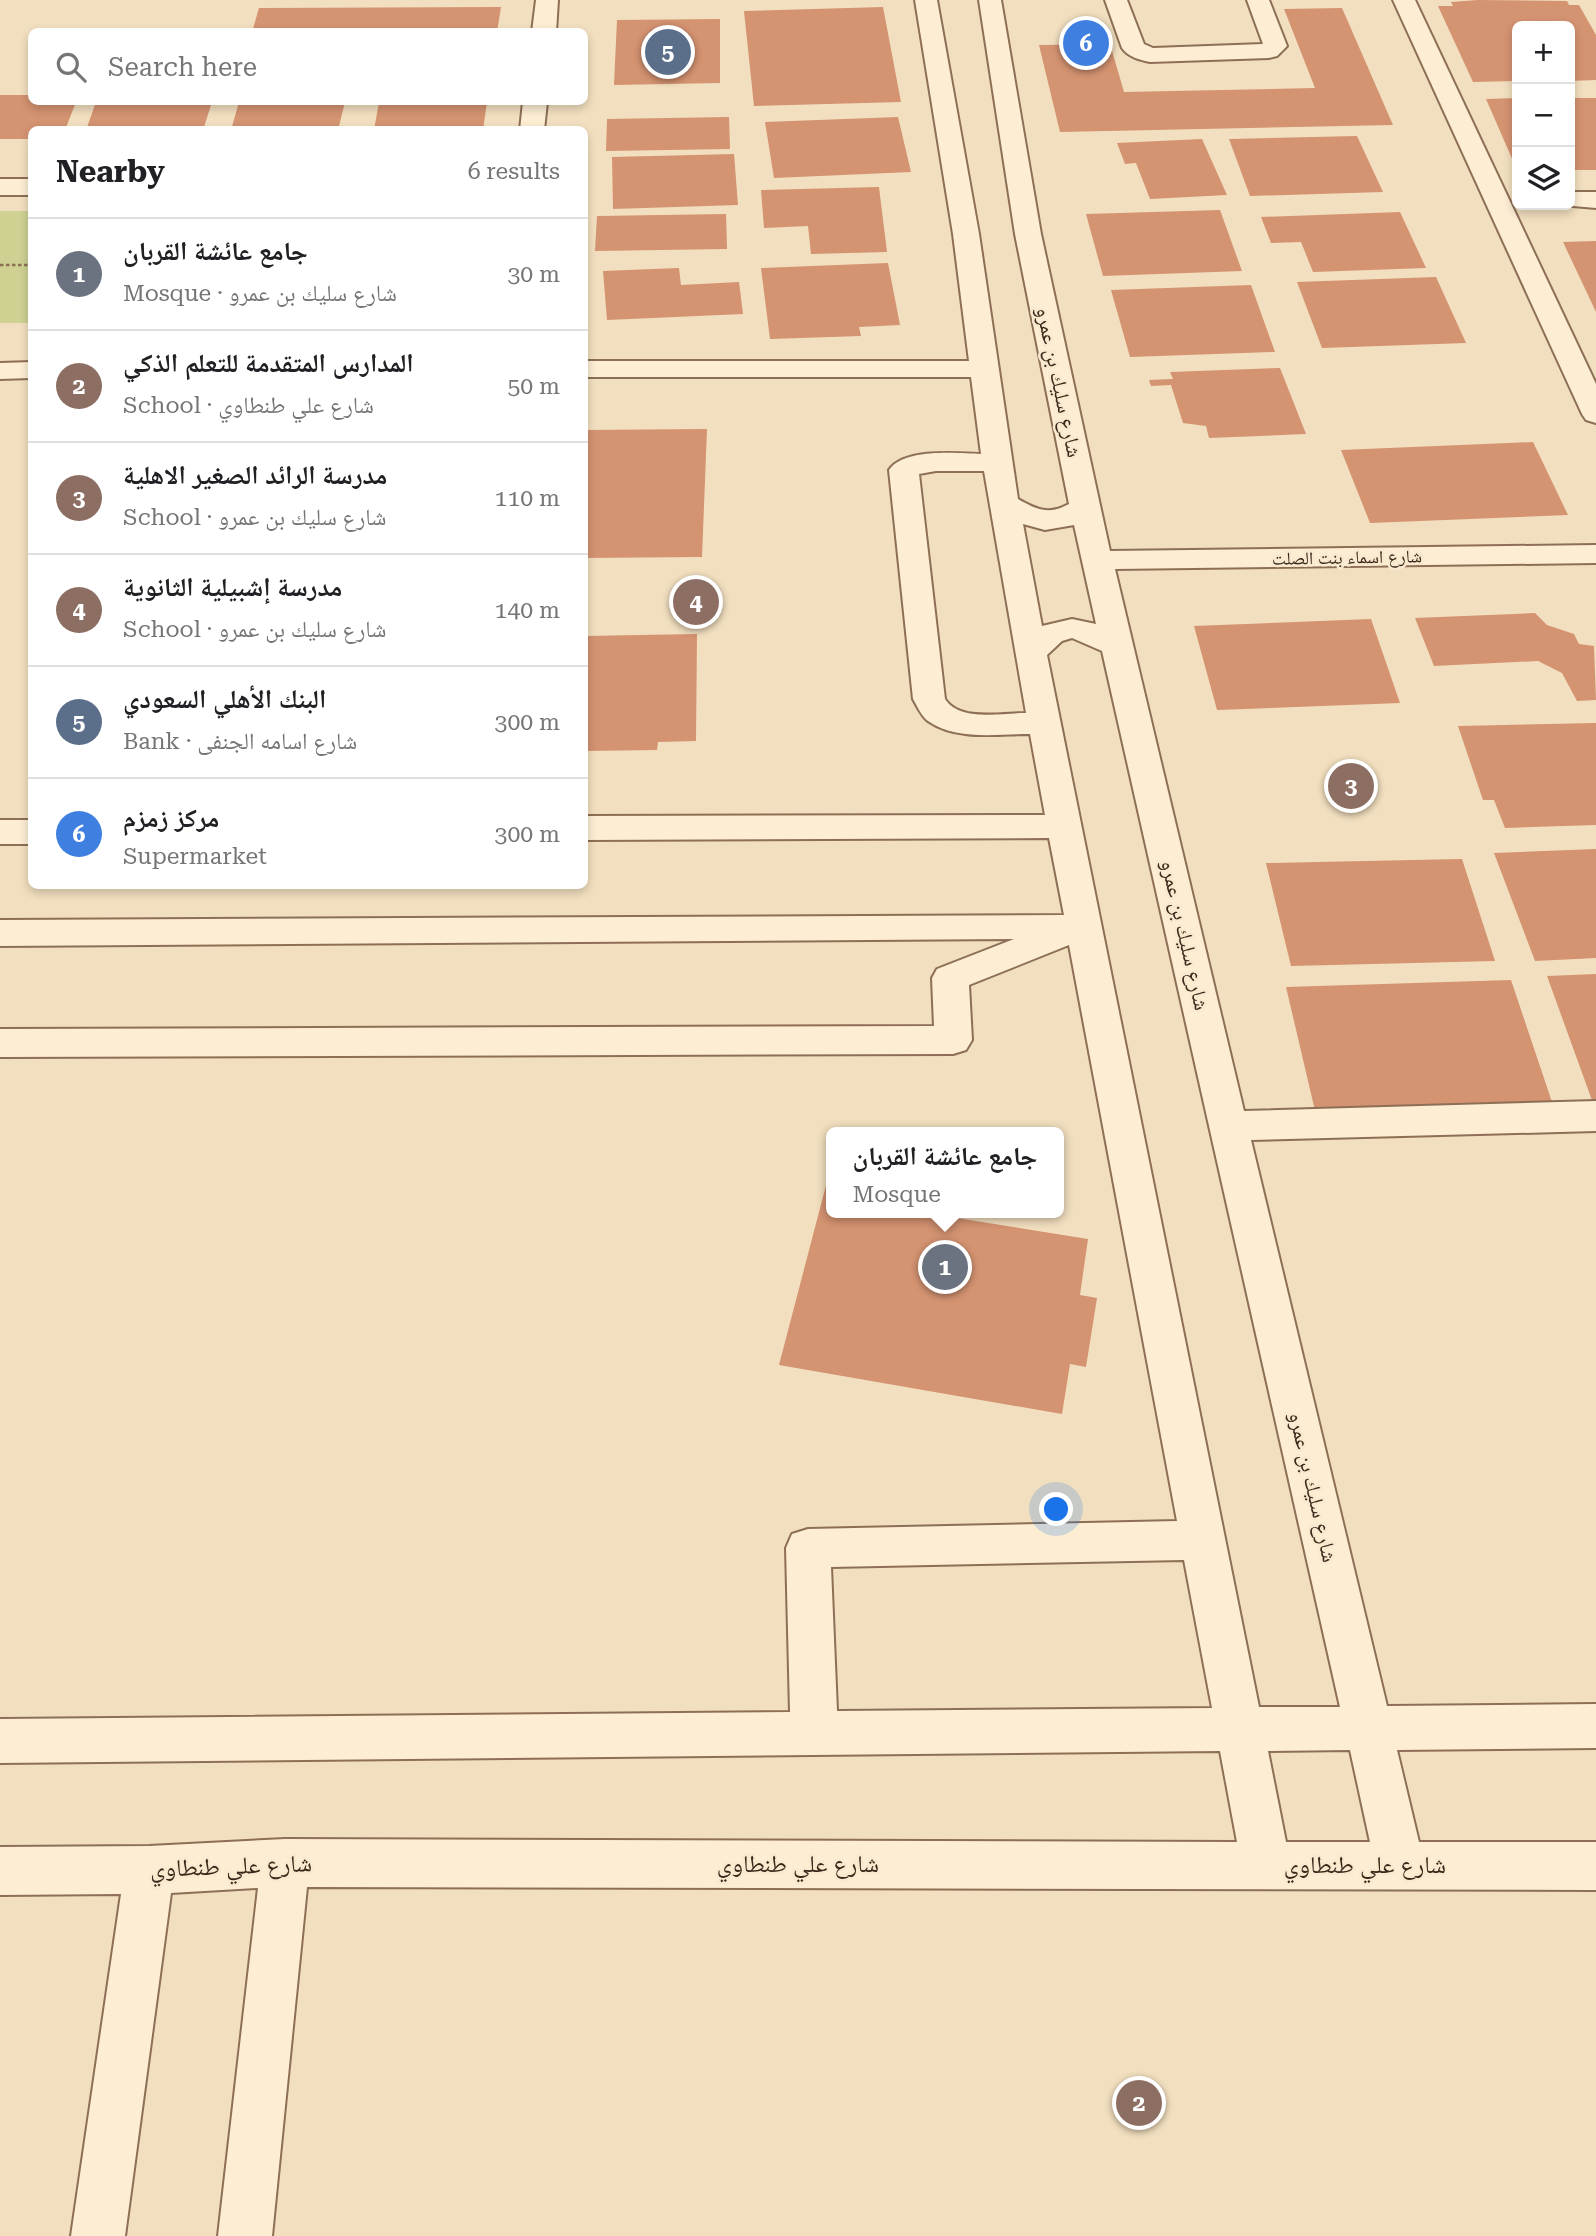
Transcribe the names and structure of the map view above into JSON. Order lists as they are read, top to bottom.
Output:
{
  "streets": {
    "street": ["شارع سليك بن عمرو", "شارع اسماء بنت الصلت", "شارع علي طنطاوي"]
  },
  "crossings": [
    ["شارع سليك بن عمرو", "شارع اسماء بنت الصلت"],
    ["شارع سليك بن عمرو", "شارع علي طنطاوي"]
  ],
  "page": {
    "pins": [
      "6",
      "5",
      "4",
      "3",
      "1",
      "2"
    ],
    "map_buttons": ["+", "−"],
    "search": "Search here",
    "heading": ["Nearby", "6 results"],
    "list": [
      {
        "mark": "1",
        "name": "جامع عائشة القربان",
        "note": "Mosque · شارع سليك بن عمرو",
        "value": "30 m"
      },
      {
        "mark": "2",
        "name": "المدارس المتقدمة للتعلم الذكي",
        "note": "School · شارع علي طنطاوي",
        "value": "50 m"
      },
      {
        "mark": "3",
        "name": "مدرسة الرائد الصغير الاهلية",
        "note": "School · شارع سليك بن عمرو",
        "value": "110 m"
      },
      {
        "mark": "4",
        "name": "مدرسة إشبيلية الثانوية",
        "note": "School · شارع سليك بن عمرو",
        "value": "140 m"
      },
      {
        "mark": "5",
        "name": "البنك الأهلي السعودي",
        "note": "Bank · شارع اسامه الجنفى",
        "value": "300 m"
      },
      {
        "mark": "6",
        "name": "مركز زمزم",
        "note": "Supermarket",
        "value": "300 m"
      }
    ],
    "popup": ["جامع عائشة القربان", "Mosque"]
  }
}
